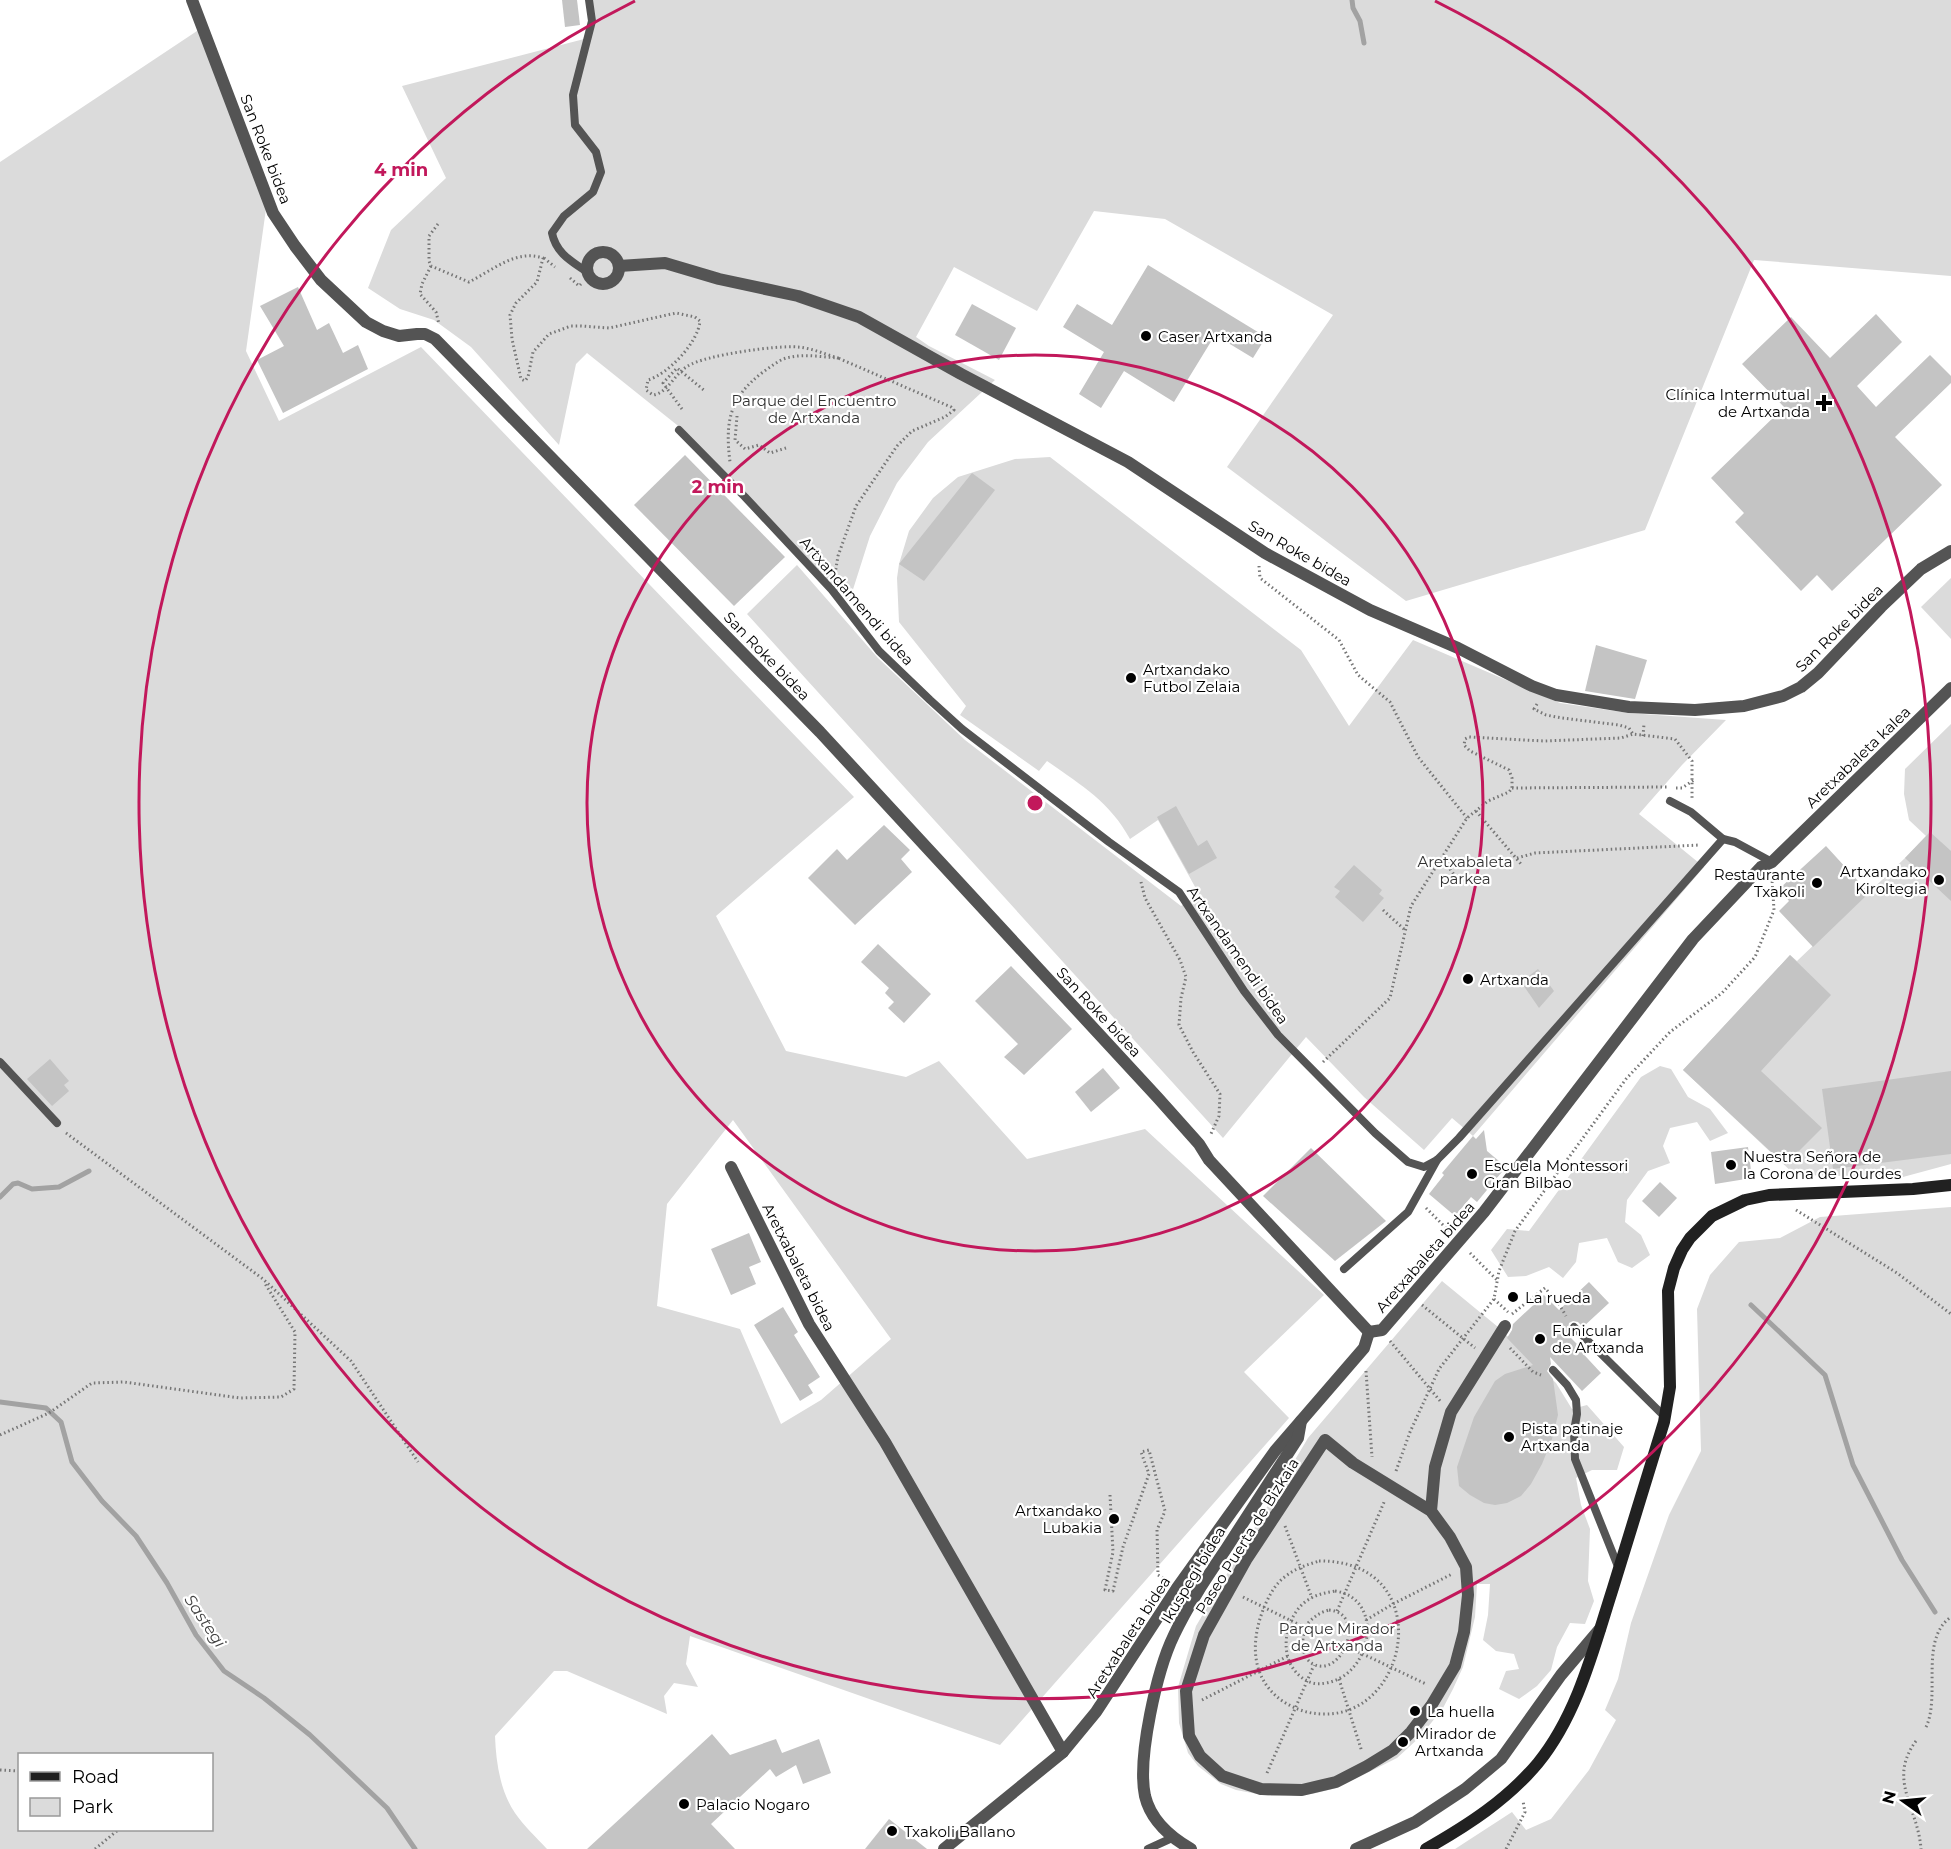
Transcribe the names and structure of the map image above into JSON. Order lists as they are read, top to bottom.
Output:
{
  "streets": {
    "street": [
      "San Roke bidea",
      "Aretxabaleta kalea",
      "Aretxabaleta bidea",
      "Paseo Puerta de Bizkaia",
      "Ikuspegi bidea"
    ],
    "lane": ["Artxandamendi bidea"]
  },
  "crossings": [
    ["San Roke bidea", "Aretxabaleta bidea"],
    ["Aretxabaleta kalea", "Aretxabaleta bidea"],
    ["Aretxabaleta bidea", "Ikuspegi bidea"]
  ],
  "water": ["Sastegi"],
  "parks": ["Parque del Encuentro de Artxanda", "Aretxabaleta parkea", "Parque Mirador de Artxanda"],
  "places": {
    "other": [
      "Caser Artxanda",
      "Artxandako Futbol Zelaia",
      "Artxandako Kiroltegia",
      "Restaurante Txakoli",
      "Artxanda",
      "Nuestra Señora de la Corona de Lourdes",
      "Escuela Montessori Gran Bilbao",
      "La rueda",
      "Funicular de Artxanda",
      "Pista patinaje Artxanda",
      "Artxandako Lubakia",
      "La huella",
      "Mirador de Artxanda",
      "Palacio Nogaro",
      "Txakoli Ballano"
    ],
    "health": ["Clínica Intermutual de Artxanda"]
  },
  "legend": ["Road", "Park"],
  "north": "left",
  "rings": ["4 min", "2 min"]
}
